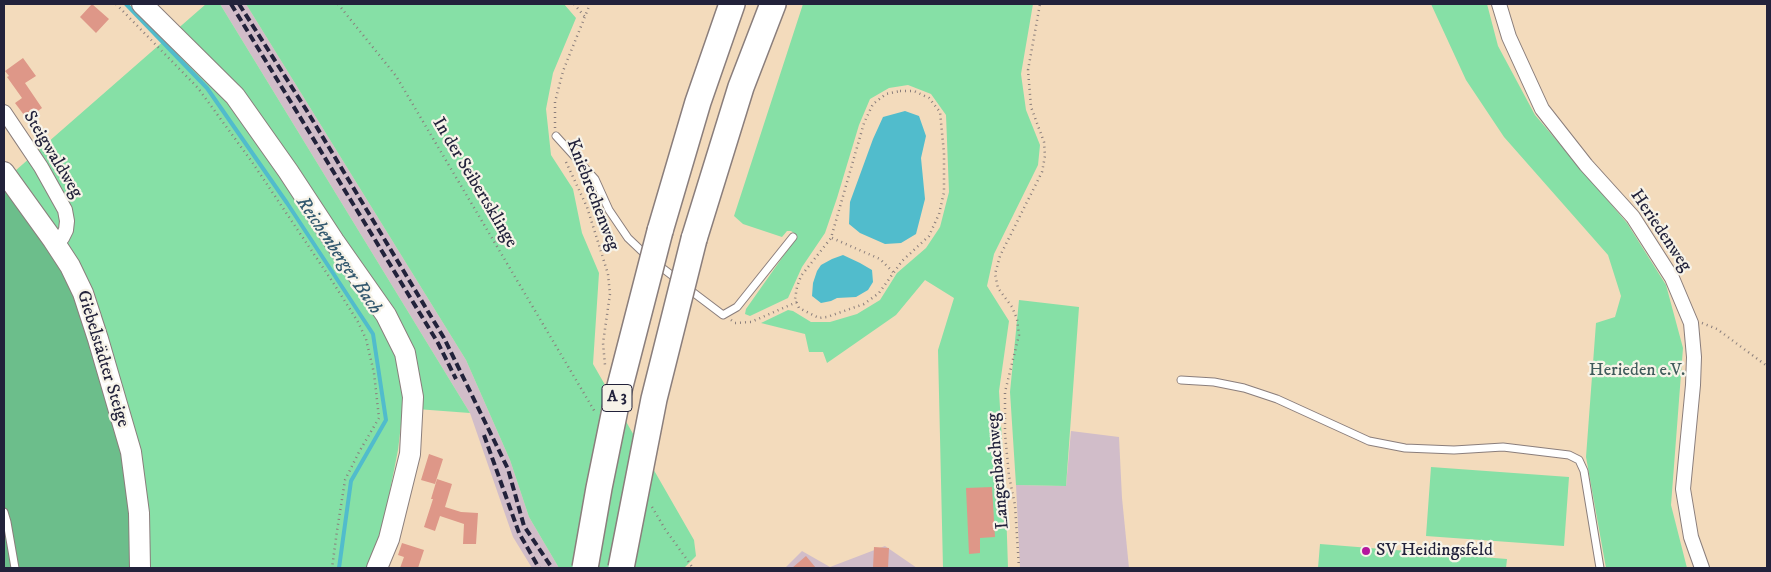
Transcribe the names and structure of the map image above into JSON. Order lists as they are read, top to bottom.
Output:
{
  "streets": {
    "highway": ["A 3"],
    "main road": ["Giebelstädter Steige"],
    "street": ["Steigwaldweg", "Heriedenweg"],
    "path": ["In der Seibertsklinge", "Kniebrechenweg", "Langenbachweg"]
  },
  "crossings": [
    ["Steigwaldweg", "Giebelstädter Steige"]
  ],
  "water": ["Reichenberger Bach"],
  "parks": ["Herieden e.V."],
  "places": ["SV Heidingsfeld"]
}
